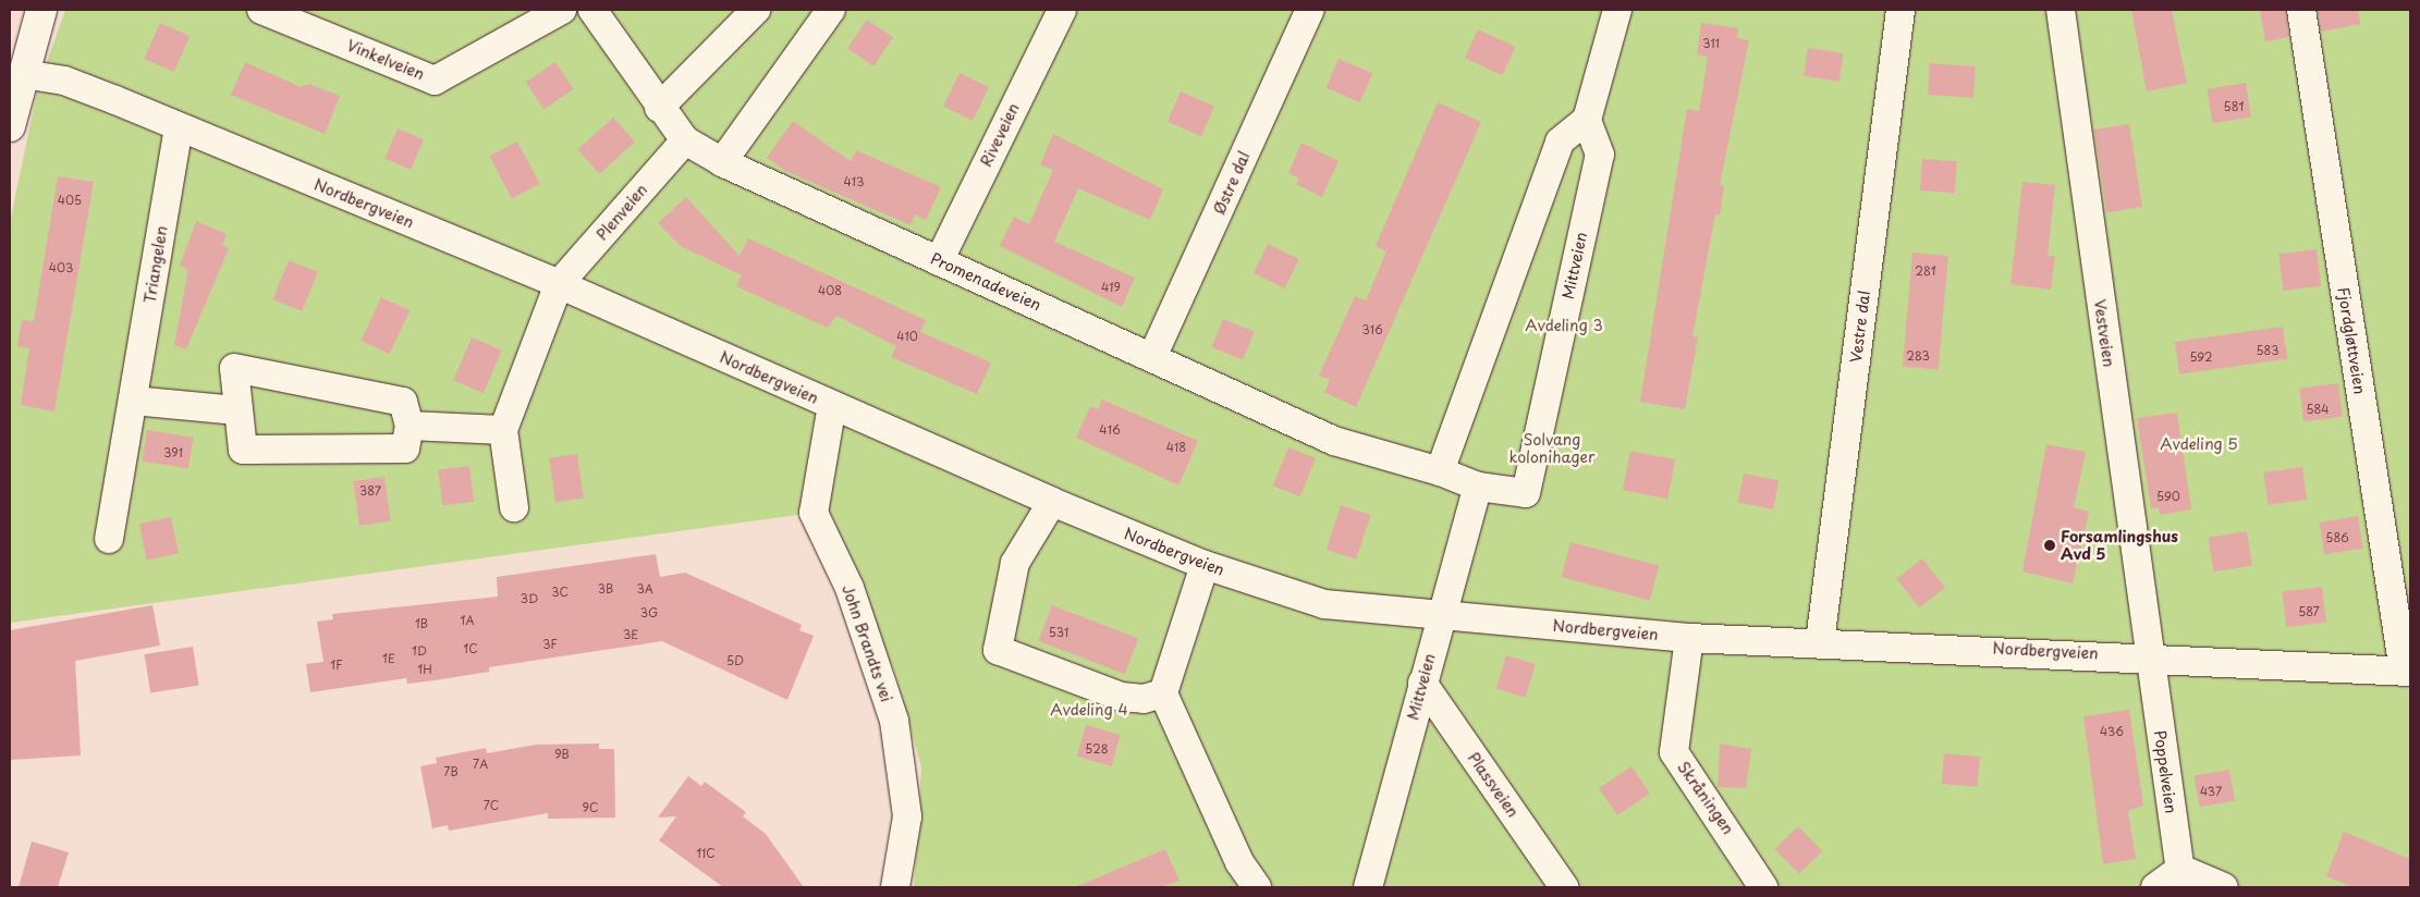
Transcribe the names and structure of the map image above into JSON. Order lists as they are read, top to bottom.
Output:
{
  "streets": {
    "street": [
      "Vinkelveien",
      "Riveveien",
      "Østre dal",
      "Nordbergveien",
      "Plenveien",
      "Triangelen",
      "Mittveien",
      "Promenadeveien",
      "Vestre dal",
      "Vestveien",
      "Fjordgløttveien",
      "John Brandts vei",
      "Poppelveien",
      "Plassveien",
      "Skråningen"
    ]
  },
  "crossings": [
    ["Riveveien", "Promenadeveien"],
    ["Østre dal", "Promenadeveien"],
    ["Nordbergveien", "Plenveien"],
    ["Nordbergveien", "Triangelen"],
    ["Nordbergveien", "Mittveien"],
    ["Nordbergveien", "Vestre dal"],
    ["Nordbergveien", "Vestveien"],
    ["Nordbergveien", "Fjordgløttveien"],
    ["Nordbergveien", "John Brandts vei"],
    ["Nordbergveien", "Poppelveien"],
    ["Nordbergveien", "Skråningen"],
    ["Plenveien", "Promenadeveien"],
    ["Mittveien", "Promenadeveien"],
    ["Mittveien", "Plassveien"],
    ["Vestveien", "Poppelveien"]
  ],
  "parks": [
    "Avdeling 3",
    "Solvang kolonihager",
    "Avdeling 5",
    "Avdeling 4"
  ],
  "places": ["Forsamlingshus Avd 5"],
  "house_numbers": [
    "311",
    "581",
    "413",
    "405",
    "403",
    "281",
    "419",
    "408",
    "316",
    "410",
    "583",
    "283",
    "592",
    "584",
    "416",
    "418",
    "391",
    "387",
    "590",
    "586",
    "3B",
    "3A",
    "3C",
    "3D",
    "587",
    "3G",
    "1A",
    "1B",
    "531",
    "3E",
    "3F",
    "1C",
    "1D",
    "1E",
    "5D",
    "1F",
    "1H",
    "436",
    "528",
    "9B",
    "7A",
    "7B",
    "437",
    "7C",
    "9C",
    "11C"
  ]
}
